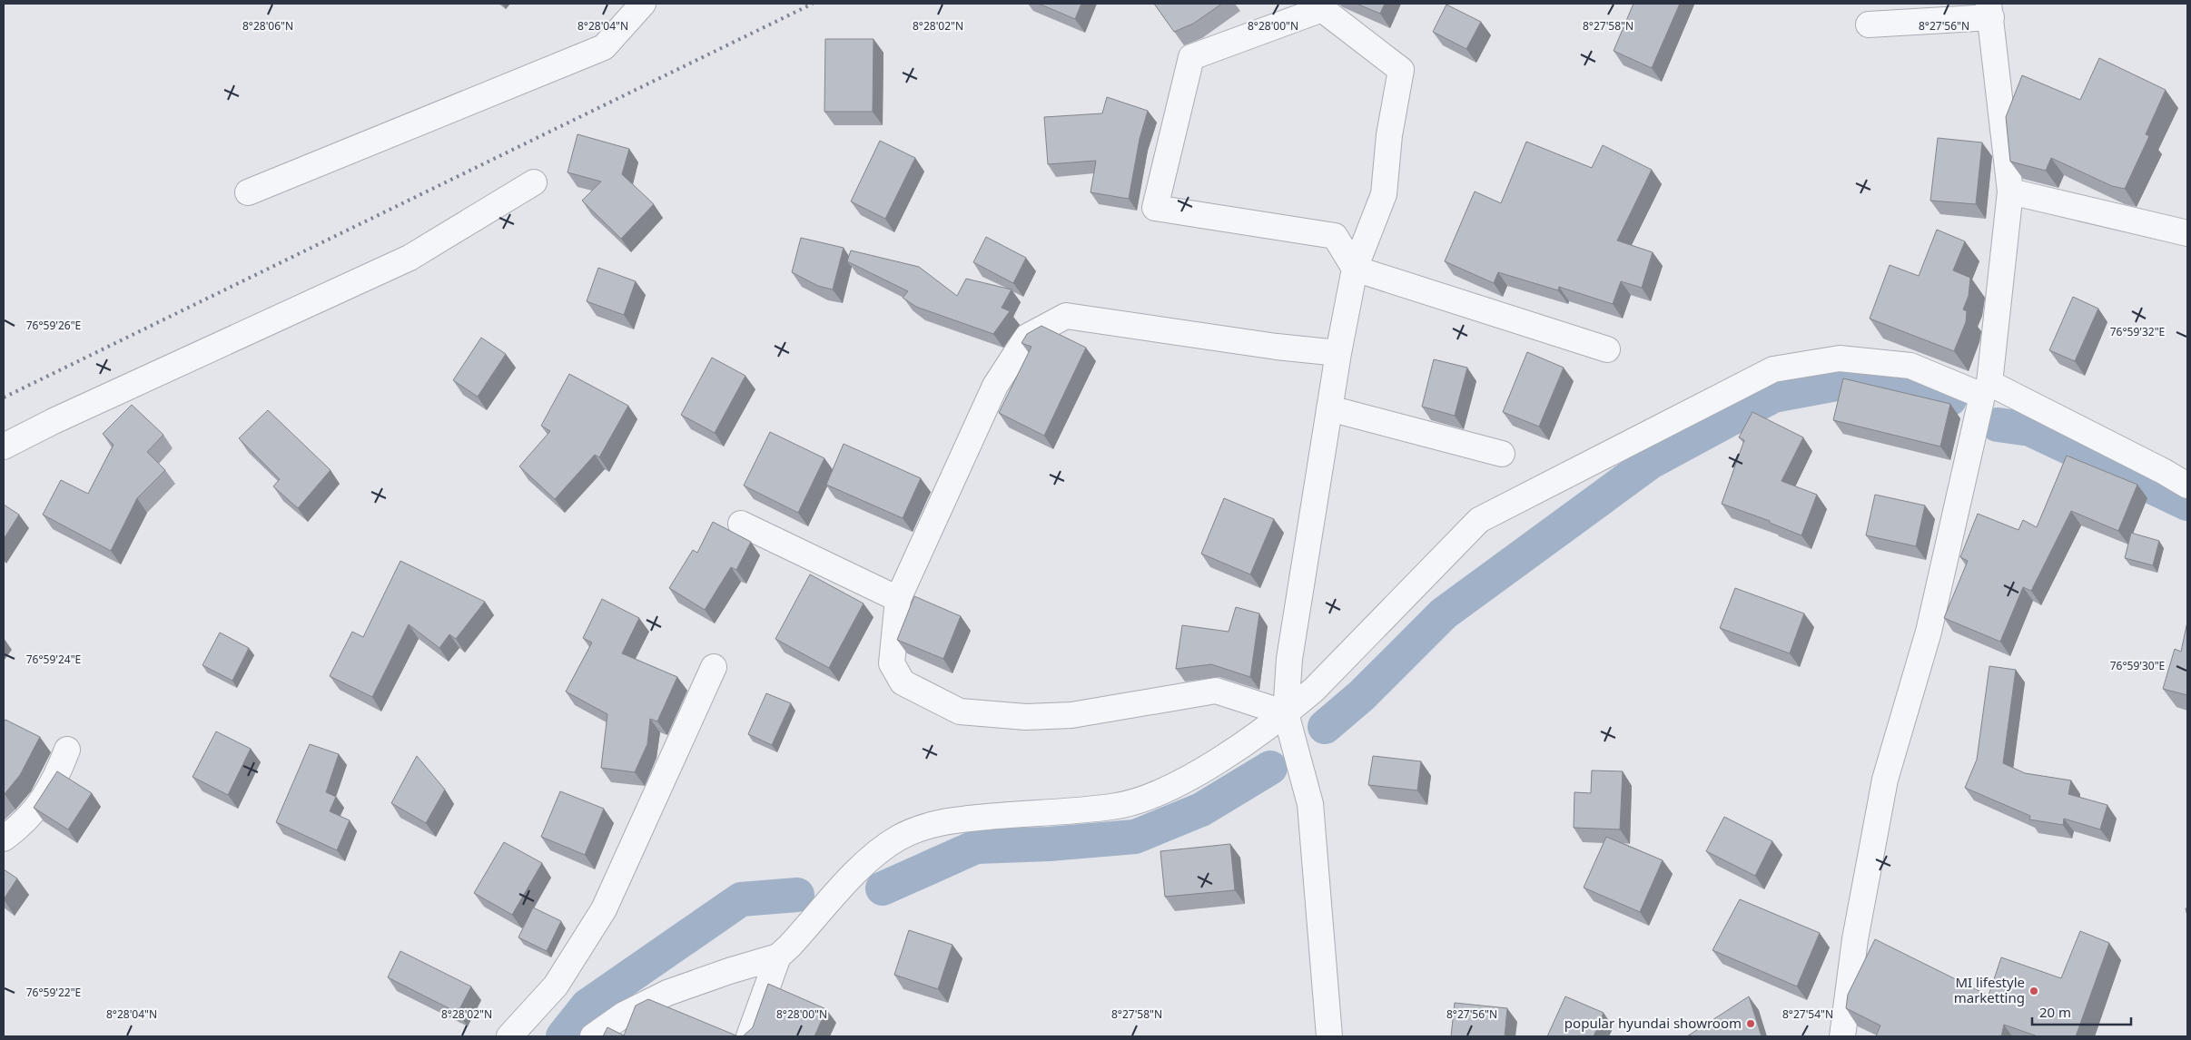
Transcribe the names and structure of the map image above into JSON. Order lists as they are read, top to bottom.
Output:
{
  "places": ["MI lifestyle marketting", "popular hyundai showroom"],
  "scale_bar": "20 m",
  "coordinates": [
    "8°28'06\"N",
    "8°28'04\"N",
    "8°28'02\"N",
    "8°28'00\"N",
    "8°27'58\"N",
    "8°27'56\"N",
    "76°59'26\"E",
    "76°59'32\"E",
    "76°59'24\"E",
    "76°59'30\"E",
    "76°59'22\"E",
    "8°27'54\"N"
  ]
}
